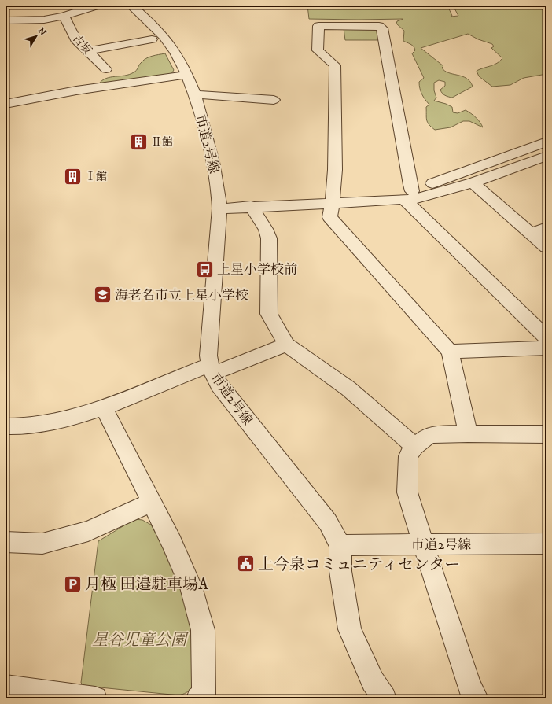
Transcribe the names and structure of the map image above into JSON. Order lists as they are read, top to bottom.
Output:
{
  "streets": {
    "street": ["古坂", "市道2号線"]
  },
  "parks": ["星谷児童公園"],
  "places": {
    "building": ["Ⅱ館", "Ⅰ館"],
    "bus stop": ["上星小学校前"],
    "school or university": ["海老名市立上星小学校"],
    "public building": ["上今泉コミュニティセンター"],
    "parking": ["月極 田邉駐車場A"]
  },
  "north": "top right"
}
